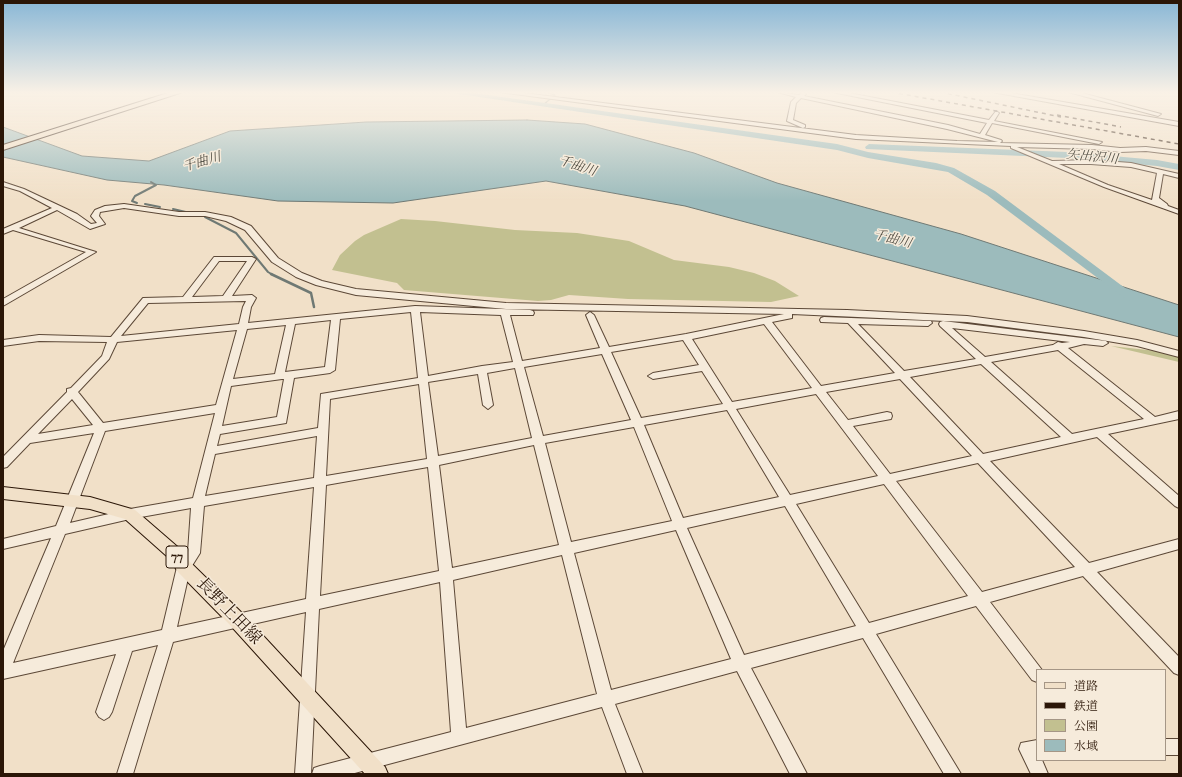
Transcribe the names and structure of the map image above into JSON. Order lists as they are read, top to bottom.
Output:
{
  "streets": {
    "main road": ["77", "長野上田線"]
  },
  "water": ["矢出沢川", "千曲川"],
  "legend": [
    "道路",
    "鉄道",
    "公園",
    "水域"
  ]
}
